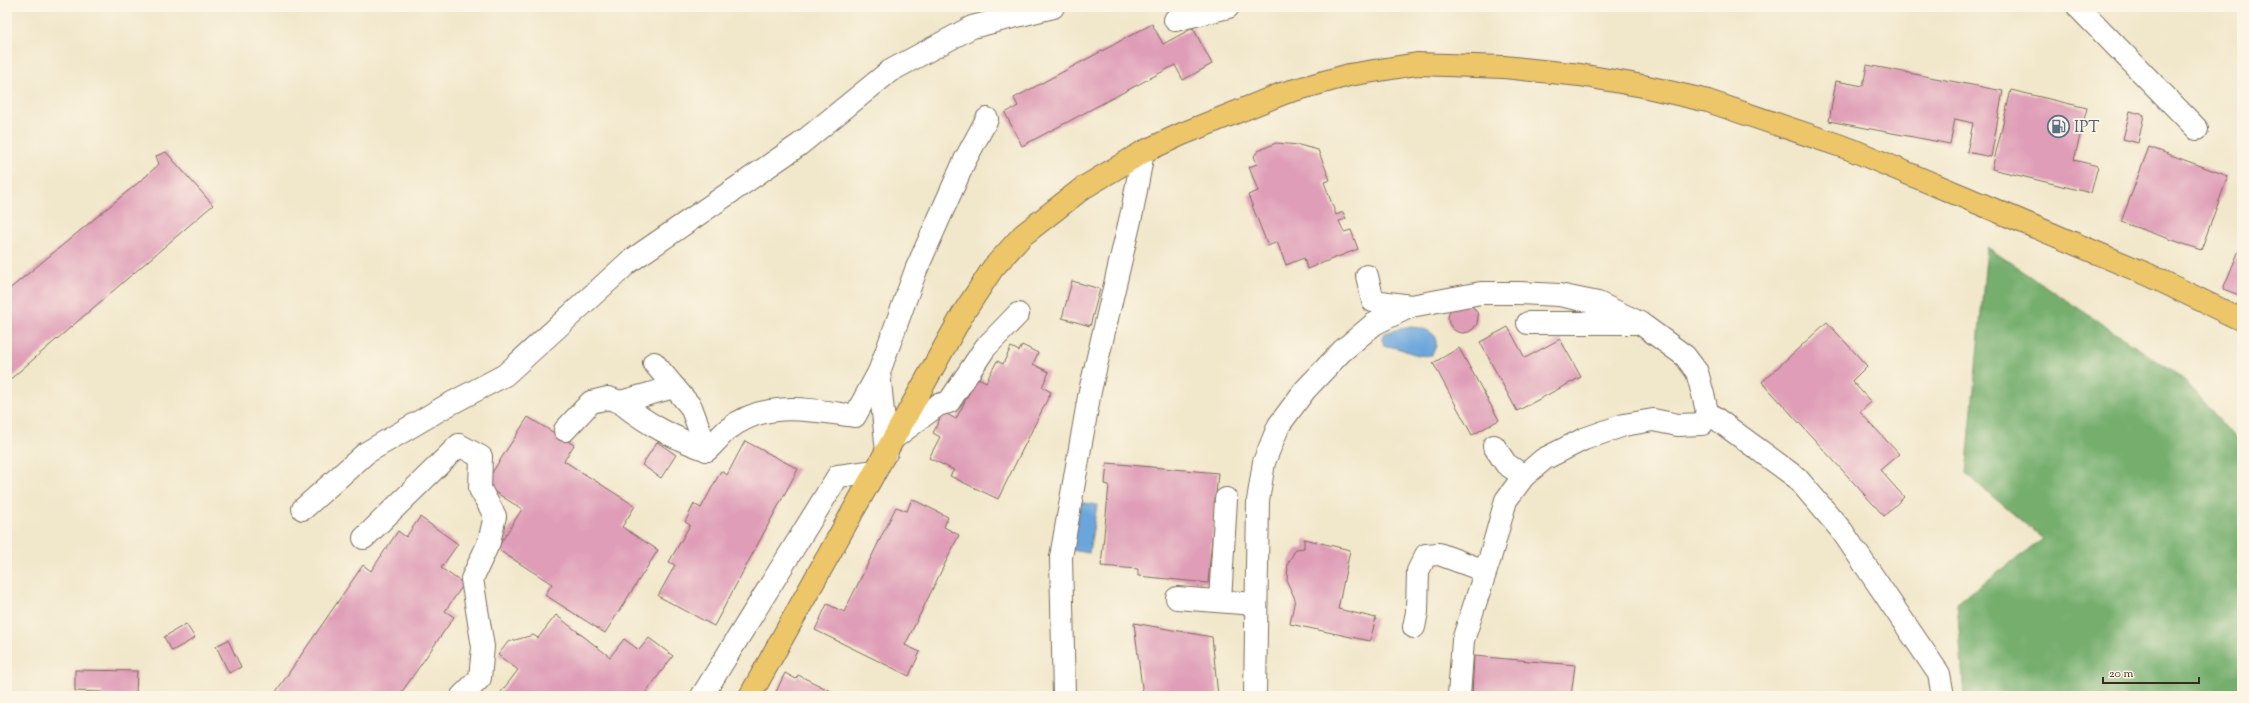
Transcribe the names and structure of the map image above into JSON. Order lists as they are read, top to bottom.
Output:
{
  "places": {
    "fuel station": ["IPT"]
  },
  "scale_bar": "20 m"
}
